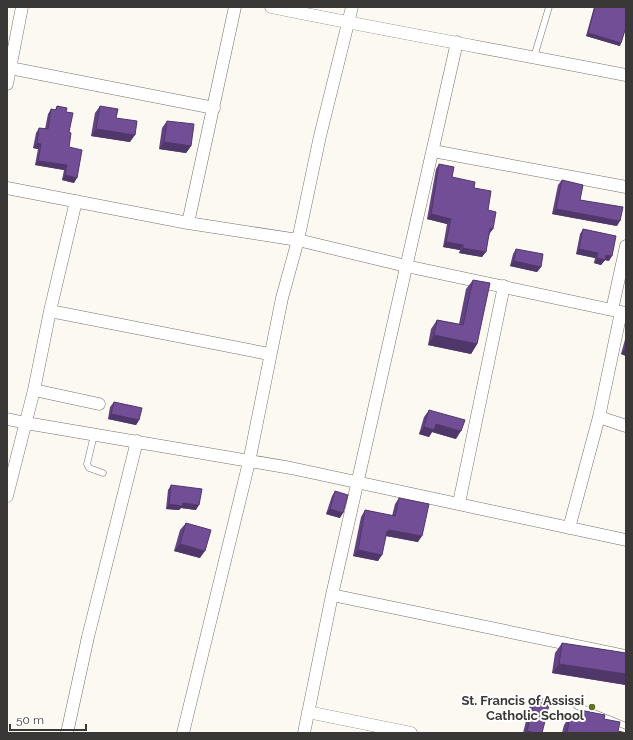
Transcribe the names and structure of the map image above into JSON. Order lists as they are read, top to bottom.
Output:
{
  "places": ["St. Francis of Assissi Catholic School"],
  "scale_bar": "50 m"
}
